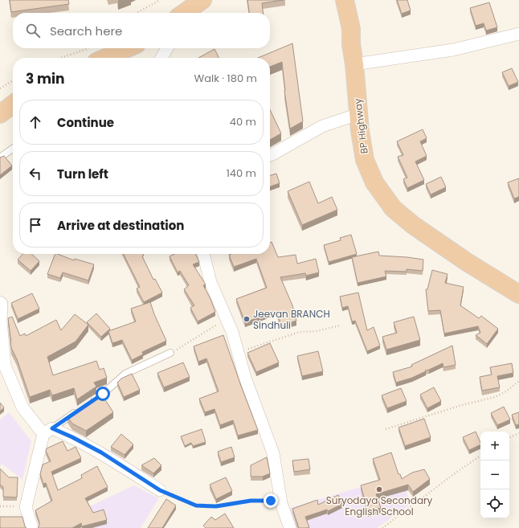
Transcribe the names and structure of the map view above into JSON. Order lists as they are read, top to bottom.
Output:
{
  "streets": {
    "highway": ["BP Highway"]
  },
  "places": ["Jeevan BRANCH Sindhuli", "Suryodaya Secondary English School"],
  "page": {
    "search": "Search here",
    "heading": ["3 min", "Walk · 180 m"],
    "list": [
      ["Continue", "40 m"],
      ["Turn left", "140 m"],
      "Arrive at destination"
    ],
    "map_buttons": ["+", "−"]
  }
}
